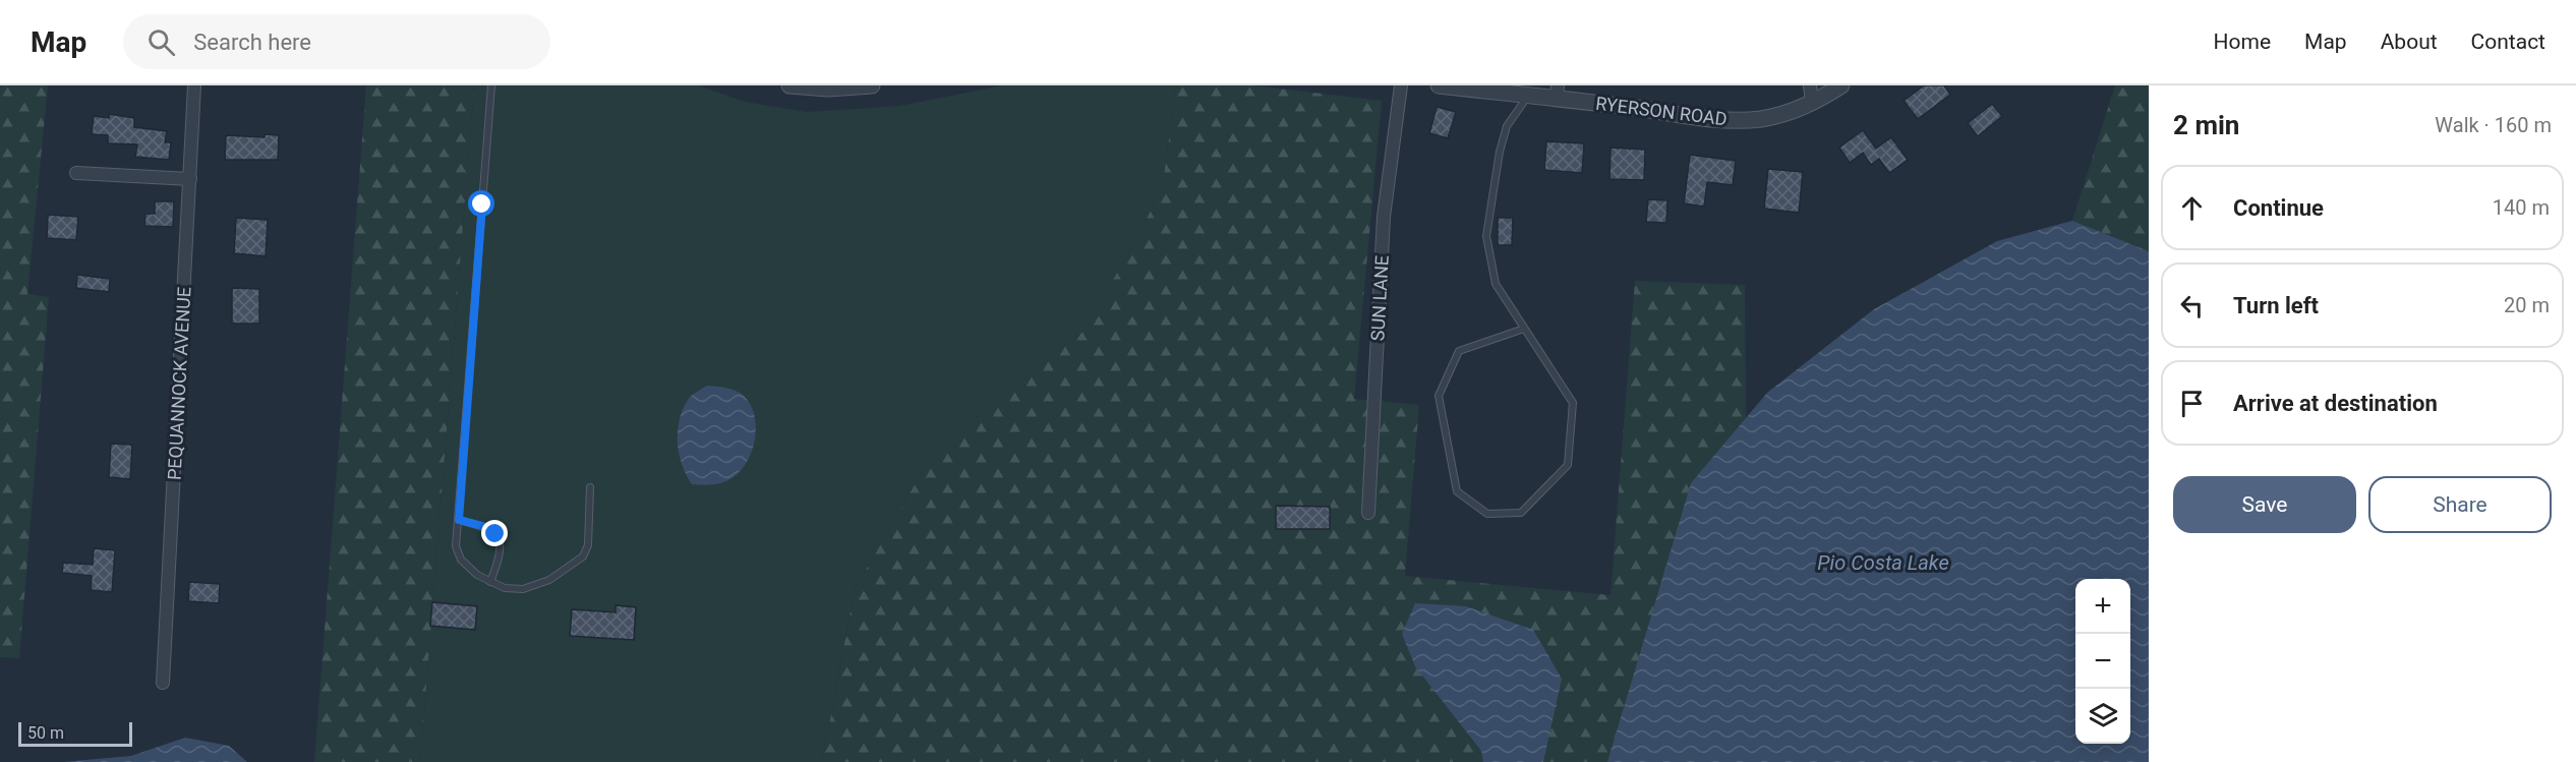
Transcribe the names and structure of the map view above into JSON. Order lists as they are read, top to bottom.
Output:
{
  "streets": {
    "street": ["RYERSON ROAD", "SUN LANE", "PEQUANNOCK AVENUE"]
  },
  "water": ["Pio Costa Lake"],
  "scale_bar": "50 m",
  "page": {
    "header": "Map",
    "search": "Search here",
    "nav": [
      "Home",
      "Map",
      "About",
      "Contact"
    ],
    "heading": ["2 min", "Walk · 160 m"],
    "list": [
      ["Continue", "140 m"],
      ["Turn left", "20 m"],
      "Arrive at destination"
    ],
    "buttons": ["Save", "Share"],
    "map_buttons": ["+", "−"],
    "scale": "50 m"
  }
}
